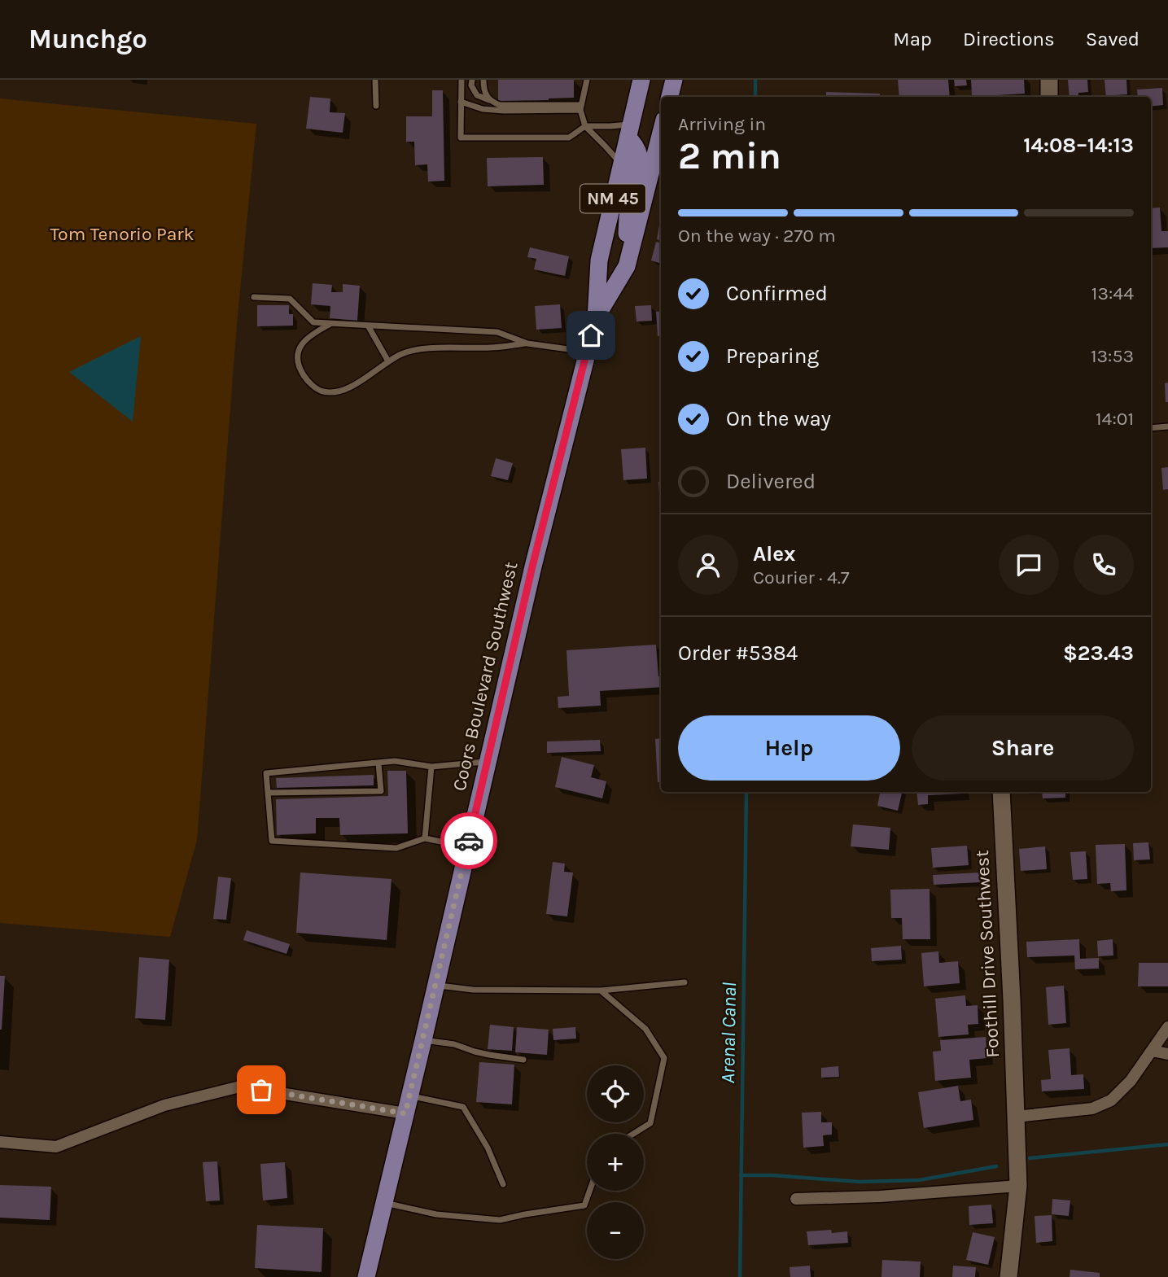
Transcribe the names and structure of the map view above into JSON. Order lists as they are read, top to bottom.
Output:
{
  "streets": {
    "main road": ["NM 45", "Coors Boulevard Southwest"],
    "street": ["Foothill Drive Southwest"]
  },
  "water": ["Arenal Canal"],
  "parks": ["Tom Tenorio Park"],
  "page": {
    "header": "Munchgo",
    "nav": ["Map", "Directions", "Saved"],
    "heading": ["2 min", "Arriving in", "14:08–14:13"],
    "panel": [
      "Alex",
      "Courier · 4.7",
      "Order #5384",
      "$23.43"
    ],
    "bar": "On the way · 270 m",
    "list": [
      ["Confirmed", "13:44"],
      ["Preparing", "13:53"],
      ["On the way", "14:01"],
      "Delivered"
    ],
    "buttons": ["Help", "Share"],
    "map_buttons": ["+", "−"]
  }
}
